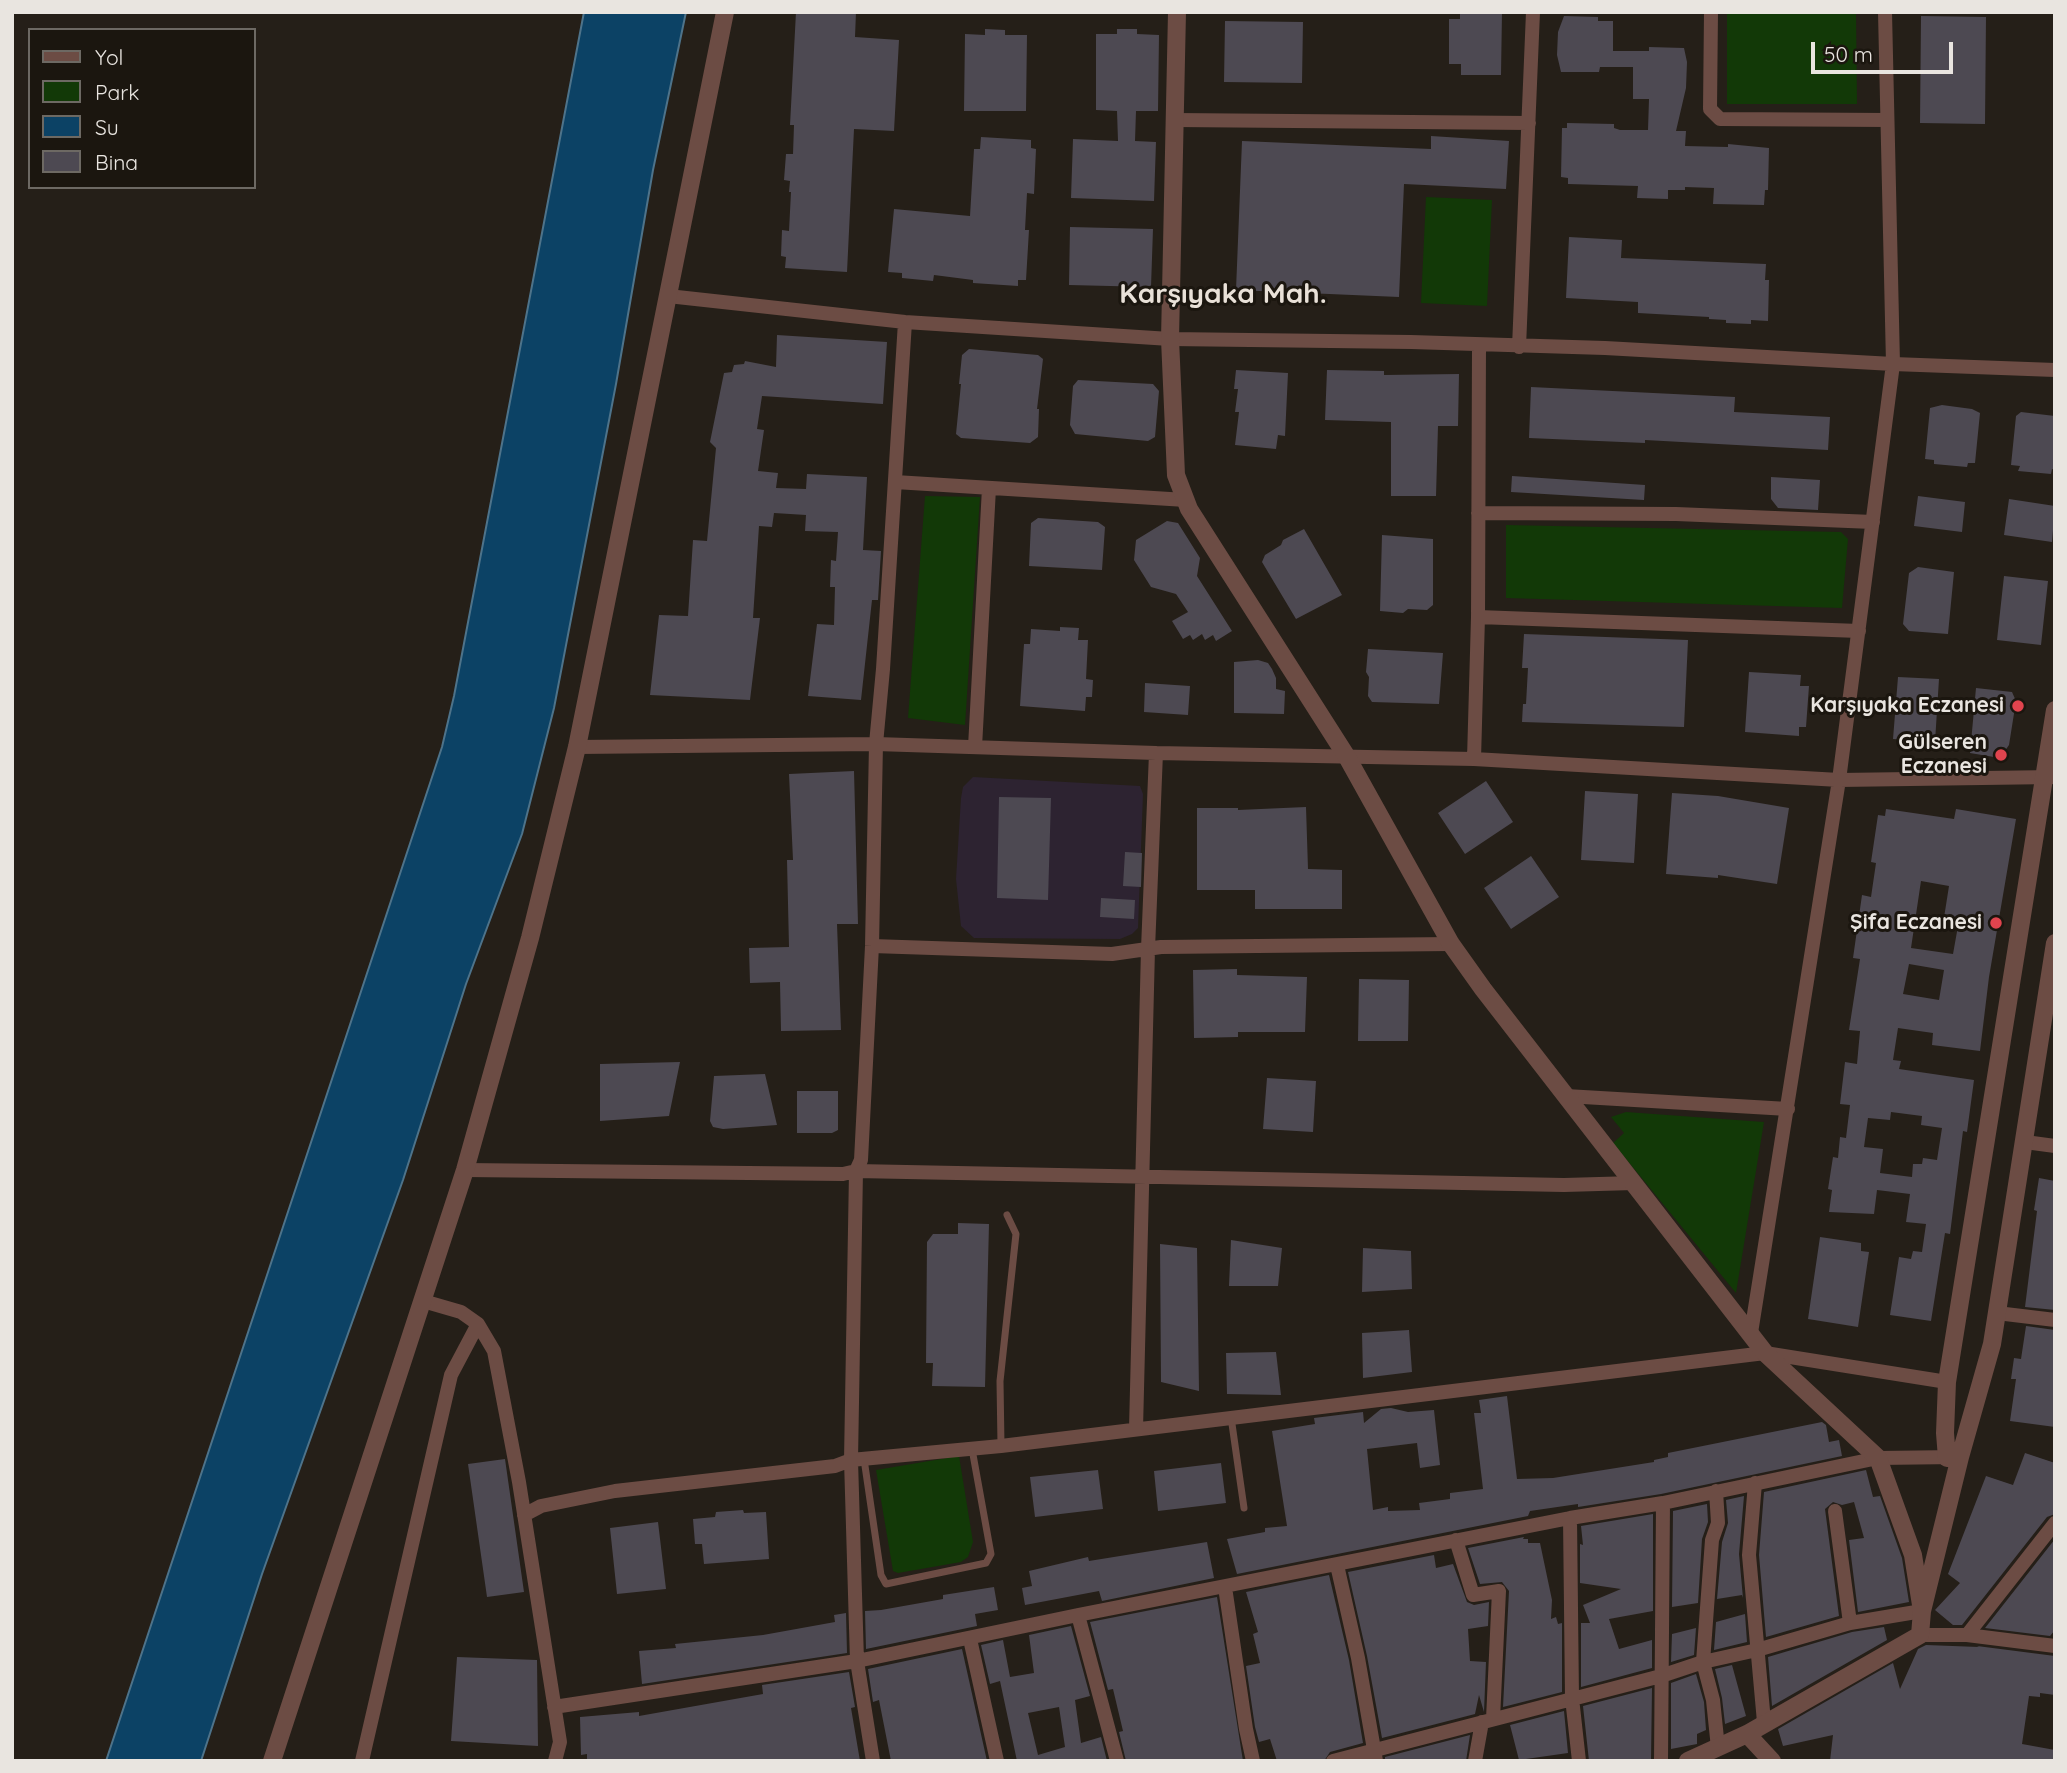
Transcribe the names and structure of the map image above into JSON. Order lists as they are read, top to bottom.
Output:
{
  "districts": ["Karşıyaka Mah."],
  "places": ["Karşıyaka Eczanesi", "Gülseren Eczanesi", "Şifa Eczanesi"],
  "legend": [
    "Yol",
    "Park",
    "Su",
    "Bina"
  ],
  "scale_bar": "50 m"
}
